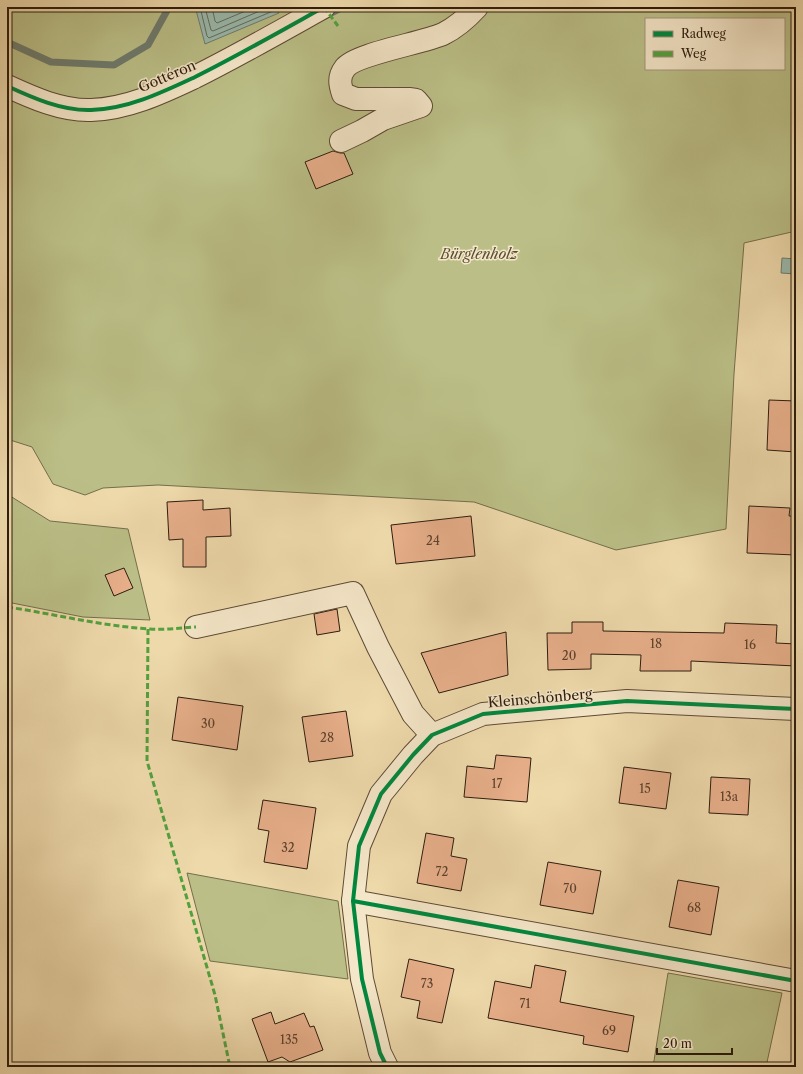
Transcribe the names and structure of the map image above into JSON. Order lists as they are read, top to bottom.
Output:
{
  "streets": {
    "street": ["Gottéron", "Kleinschönberg"]
  },
  "parks": ["Bürglenholz"],
  "house_numbers": [
    "24",
    "18",
    "16",
    "20",
    "30",
    "28",
    "17",
    "15",
    "13a",
    "32",
    "72",
    "70",
    "68",
    "73",
    "71",
    "69",
    "135"
  ],
  "legend": ["Radweg", "Weg"],
  "scale_bar": "20 m"
}
